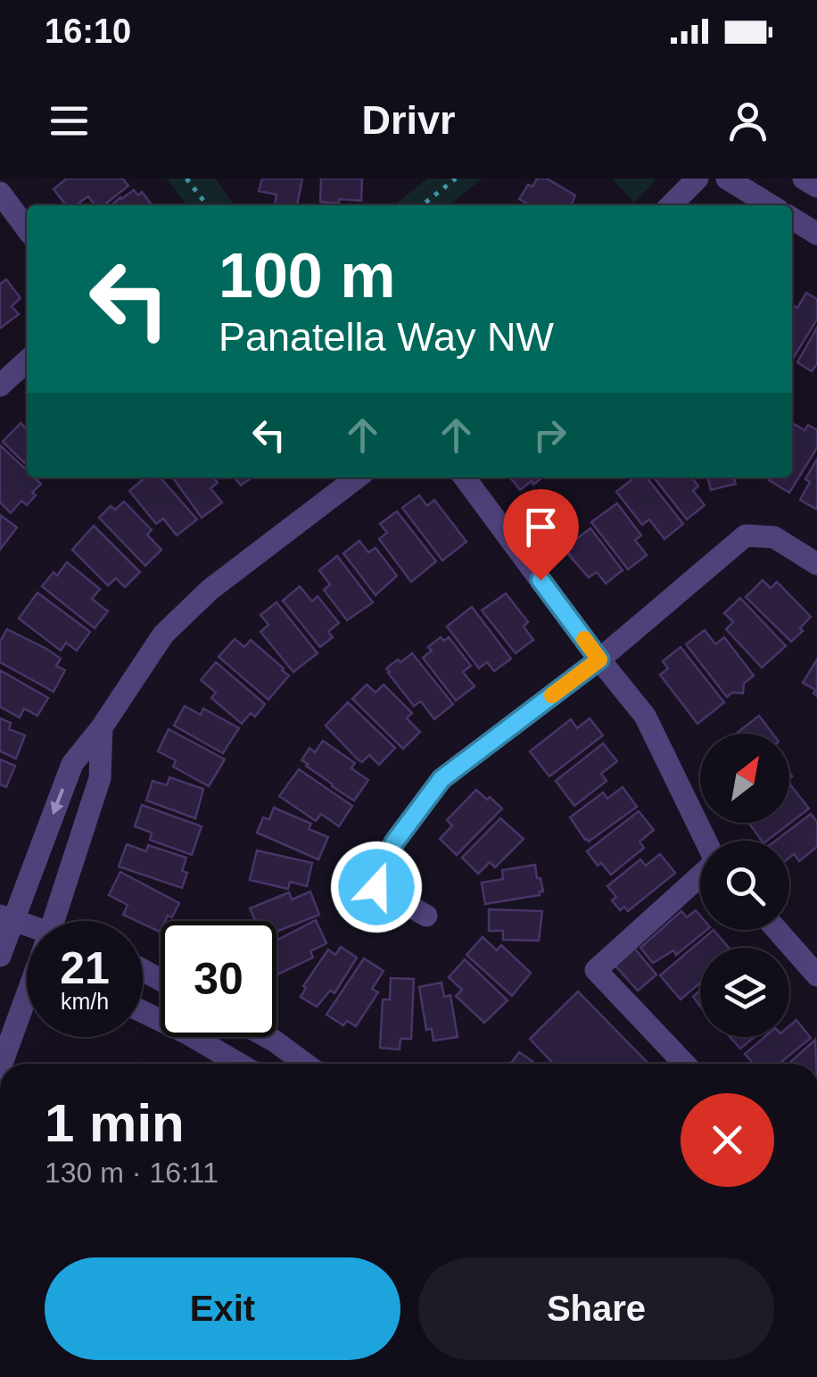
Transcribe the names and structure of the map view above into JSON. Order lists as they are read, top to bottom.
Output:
{
  "north": "top right",
  "page": {
    "status": "16:10",
    "header": "Drivr",
    "turn": ["100 m", "Panatella Way NW"],
    "speed": "21 km/h",
    "limit": "30",
    "heading": ["1 min", "130 m · 16:11"],
    "buttons": ["Exit", "Share"]
  }
}
